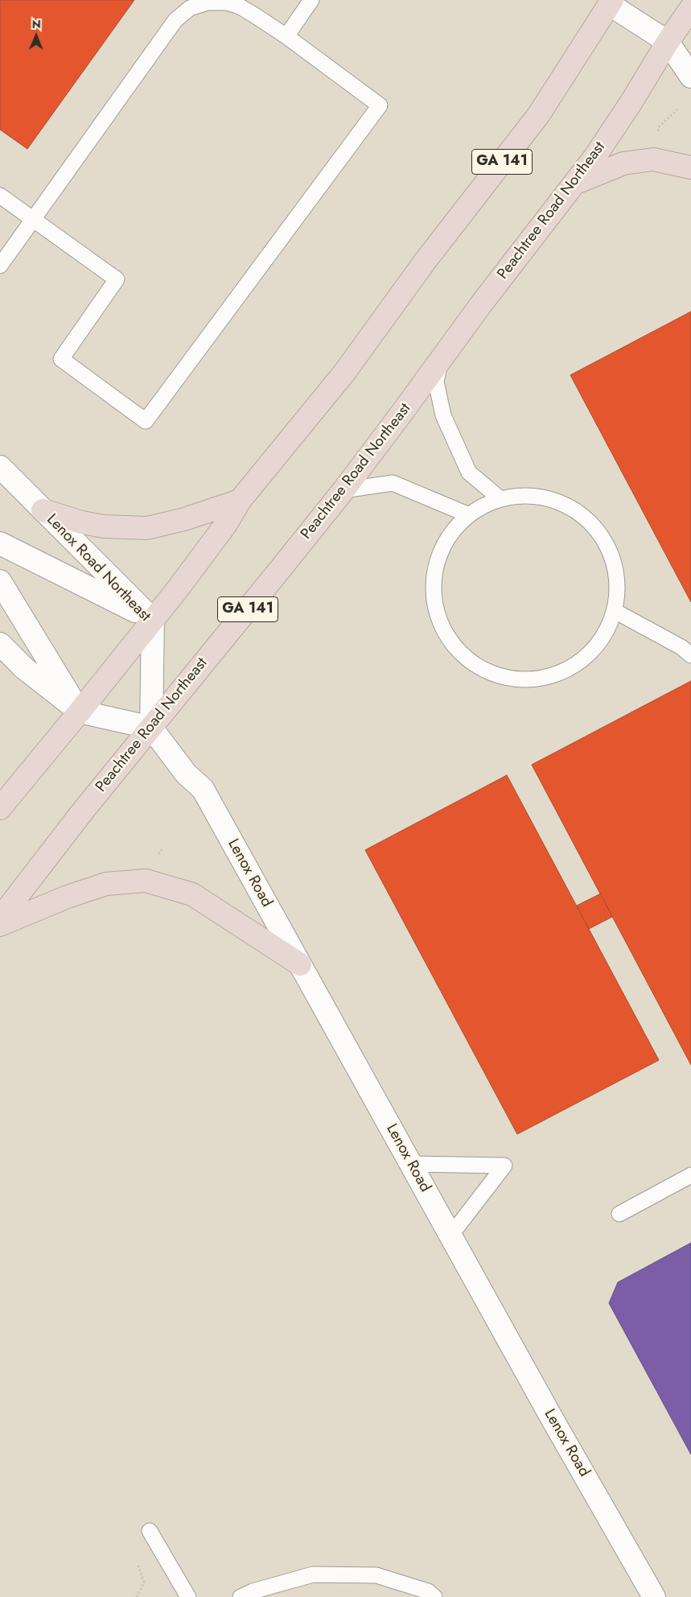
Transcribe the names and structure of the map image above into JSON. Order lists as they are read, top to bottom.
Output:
{
  "streets": {
    "highway": ["GA 141", "Peachtree Road Northeast"],
    "street": ["Lenox Road Northeast", "Lenox Road"]
  },
  "crossings": [
    ["GA 141", "Lenox Road Northeast"],
    ["Peachtree Road Northeast", "Lenox Road Northeast"],
    ["Peachtree Road Northeast", "Lenox Road"],
    ["Lenox Road Northeast", "Lenox Road"]
  ],
  "north": "top"
}
